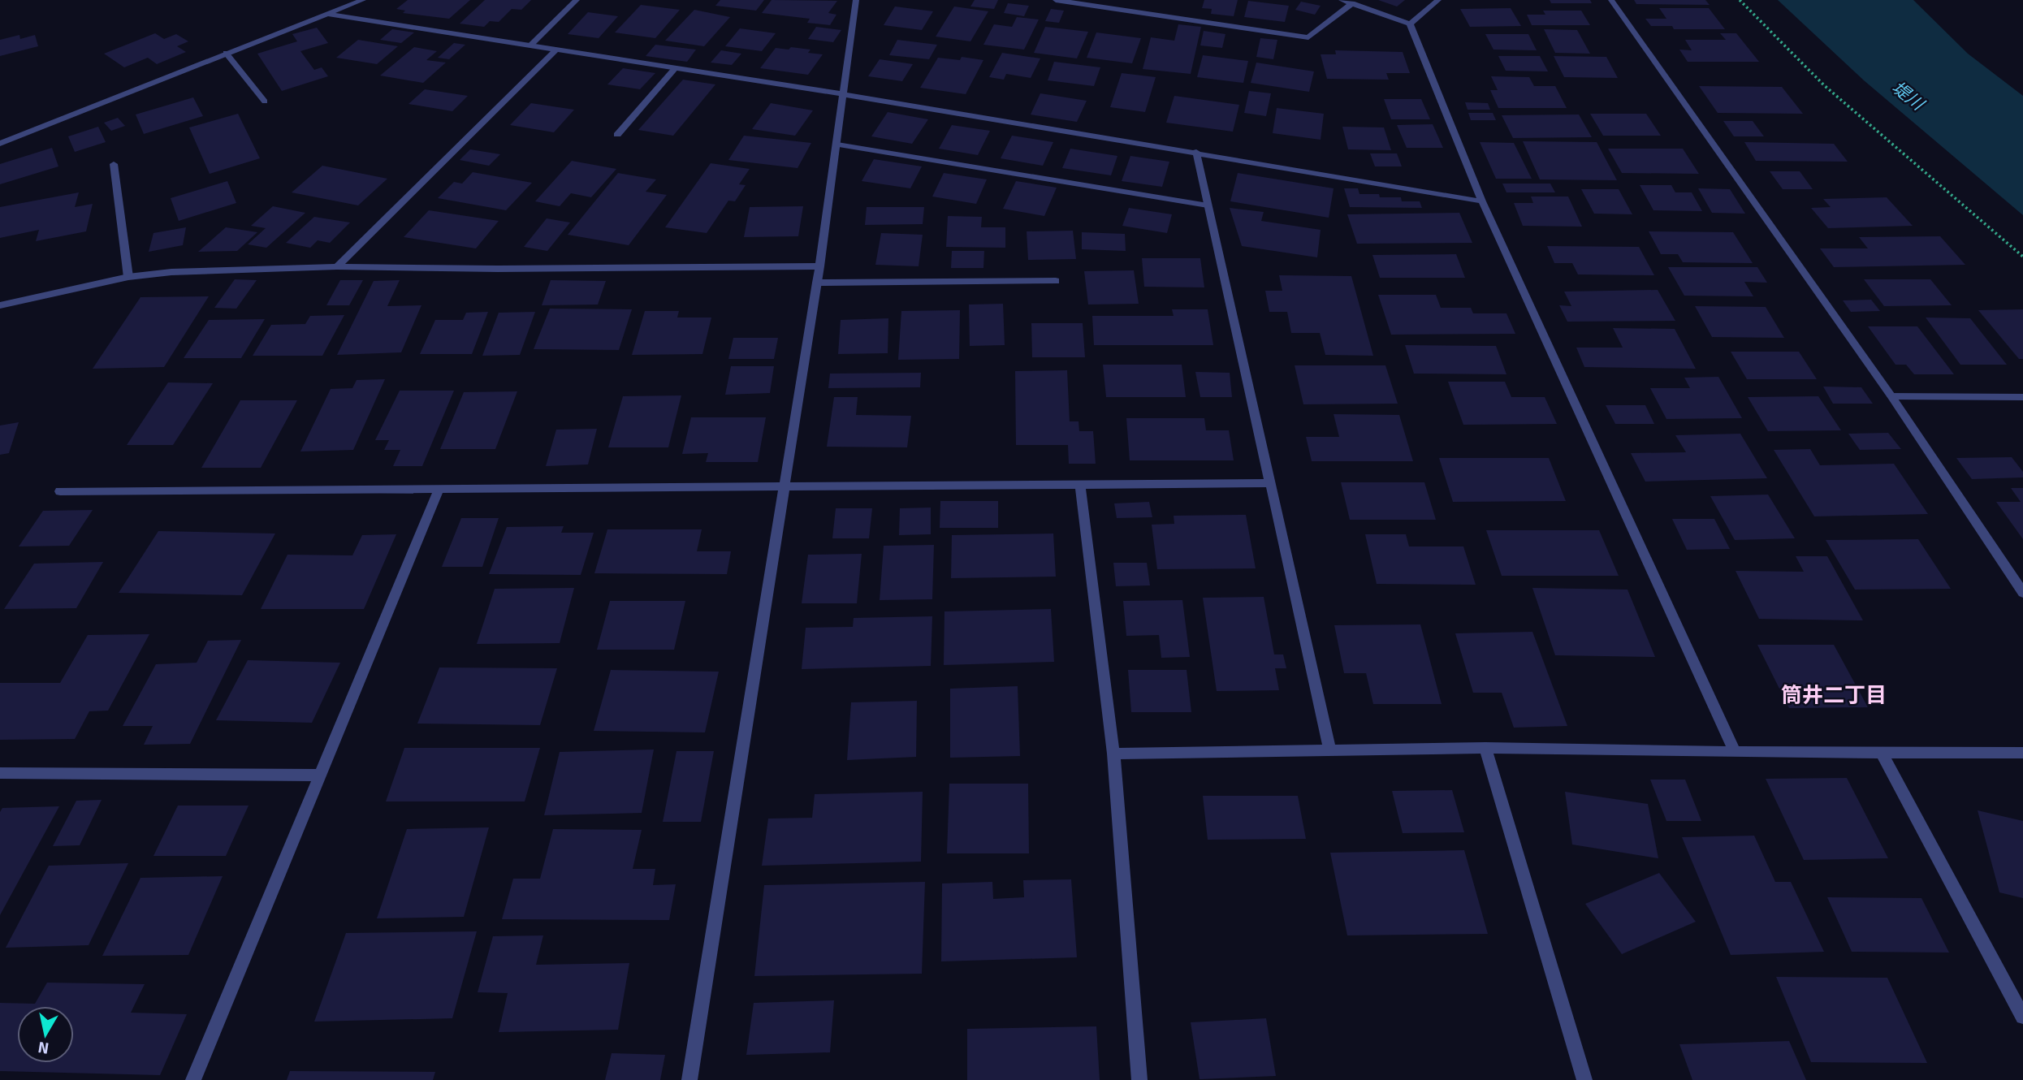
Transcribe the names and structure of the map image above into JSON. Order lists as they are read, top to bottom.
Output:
{
  "districts": ["筒井二丁目"],
  "water": ["堤川"],
  "north": "bottom"
}
